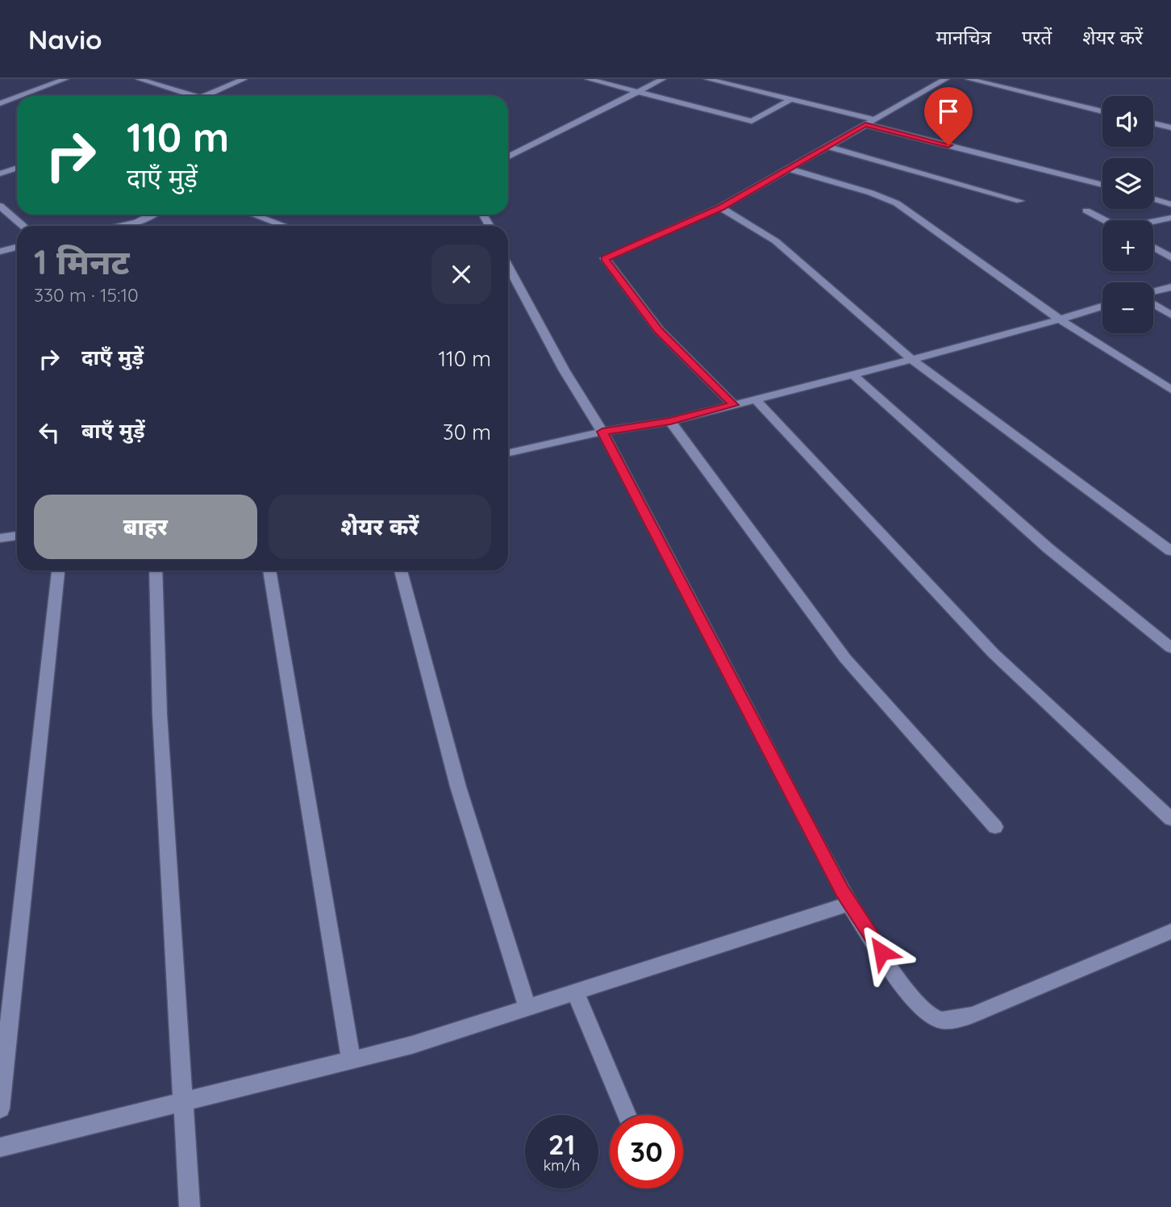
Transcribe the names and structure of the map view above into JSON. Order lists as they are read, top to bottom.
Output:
{
  "page": {
    "header": "Navio",
    "nav": ["मानचित्र", "परतें", "शेयर करें"],
    "map_buttons": ["+", "−"],
    "turn": ["110 m", "दाएँ मुड़ें"],
    "heading": ["1 मिनट", "330 m · 15:10"],
    "list": [
      {
        "name": "दाएँ मुड़ें",
        "value": "110 m"
      },
      {
        "name": "बाएँ मुड़ें",
        "value": "30 m"
      }
    ],
    "buttons": ["बाहर", "शेयर करें"],
    "speed": "21 km/h",
    "limit": "30"
  }
}
